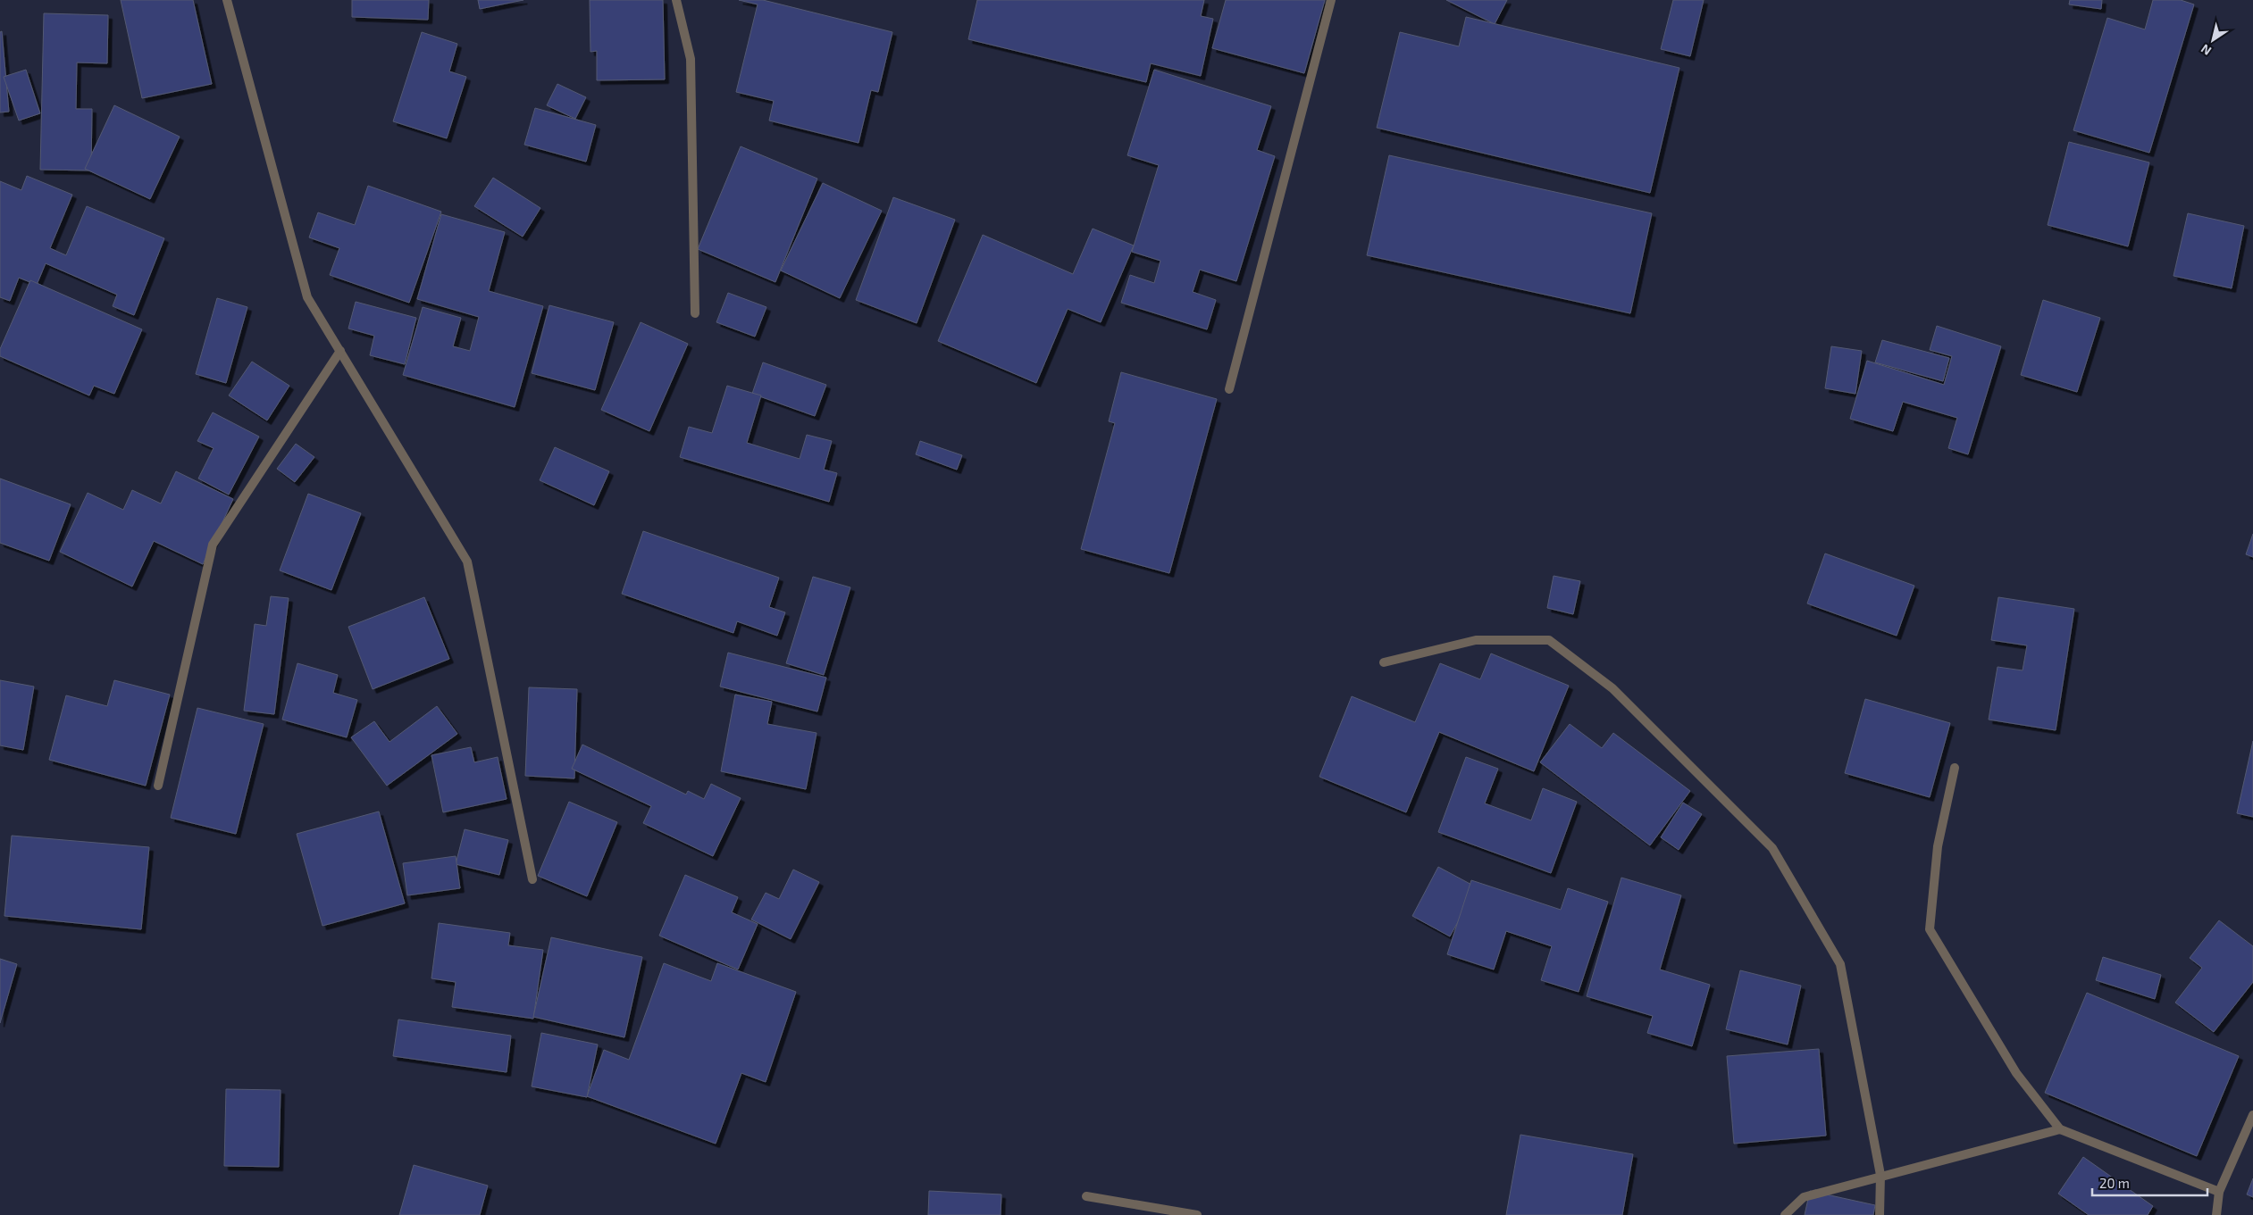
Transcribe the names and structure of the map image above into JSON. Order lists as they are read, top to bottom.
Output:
{
  "scale_bar": "20 m",
  "north": "bottom left"
}
